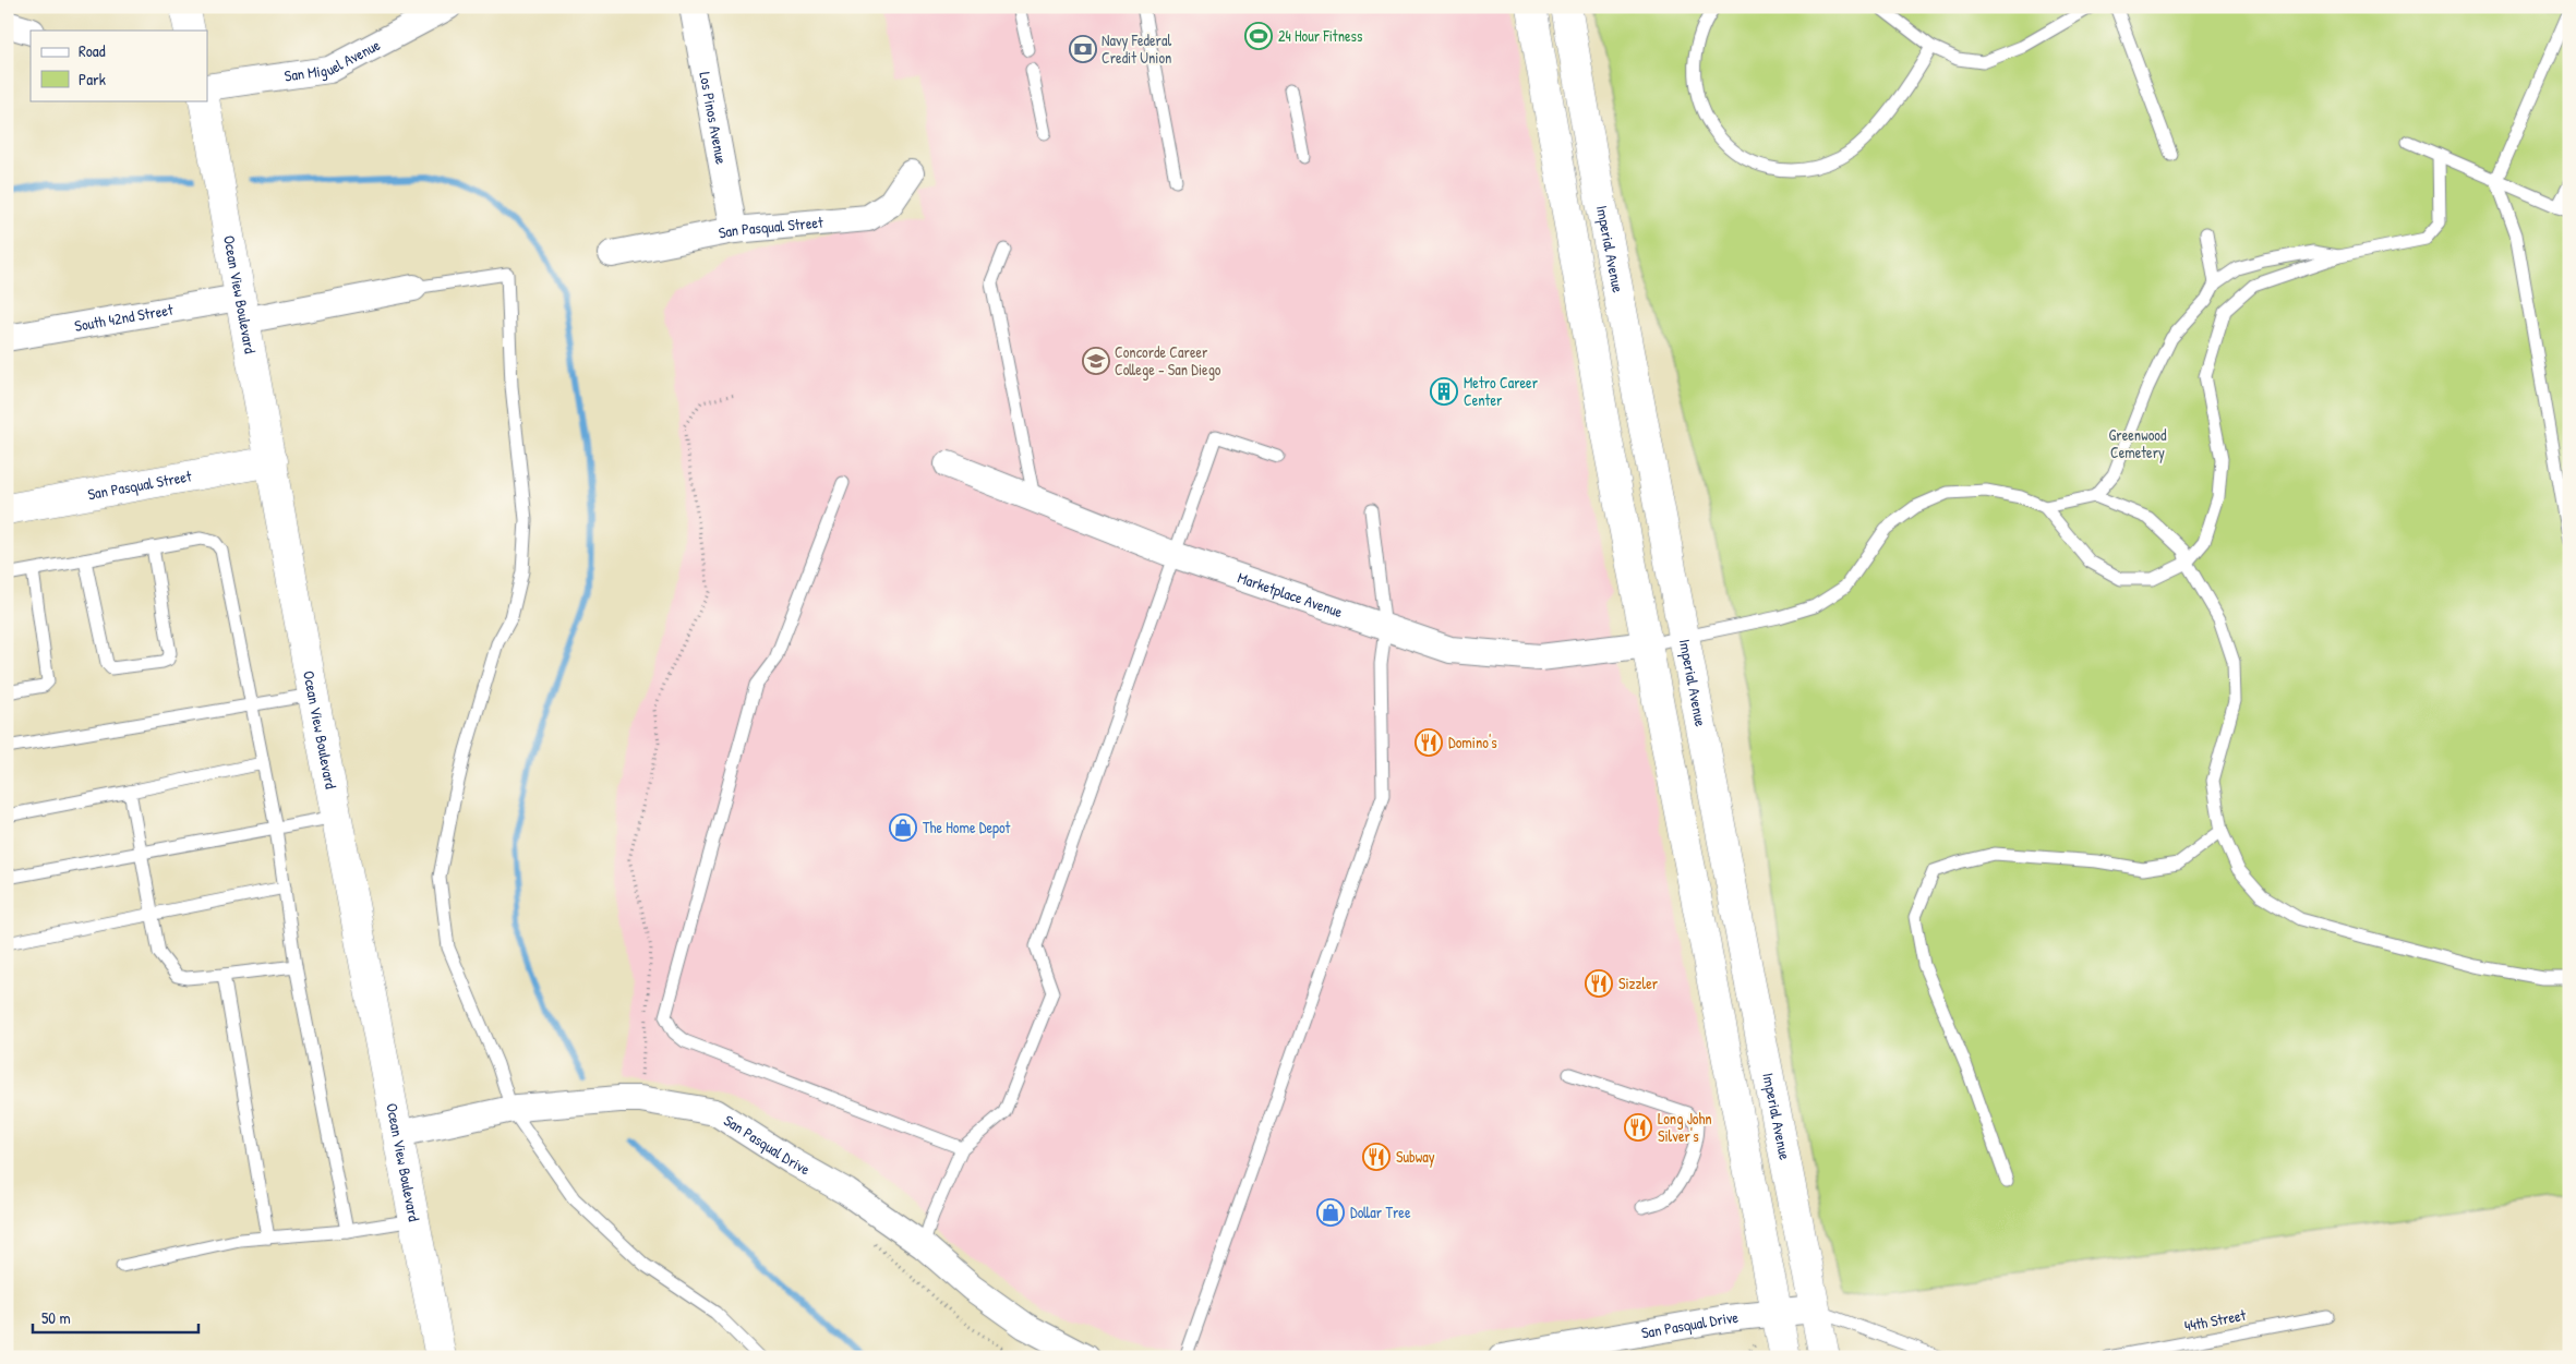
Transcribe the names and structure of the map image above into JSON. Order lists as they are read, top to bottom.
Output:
{
  "streets": {
    "main road": ["San Pasqual Street", "Imperial Avenue", "Ocean View Boulevard"],
    "street": [
      "San Miguel Avenue",
      "Los Pinos Avenue",
      "South 42nd Street",
      "Marketplace Avenue",
      "San Pasqual Drive"
    ],
    "lane": ["44th Street"]
  },
  "crossings": [
    ["Los Pinos Avenue", "San Pasqual Street"],
    ["San Pasqual Street", "Ocean View Boulevard"],
    ["Imperial Avenue", "San Pasqual Drive"],
    ["Ocean View Boulevard", "South 42nd Street"],
    ["Ocean View Boulevard", "San Pasqual Drive"]
  ],
  "parks": ["Greenwood Cemetery"],
  "places": {
    "sports": ["24 Hour Fitness"],
    "bank": ["Navy Federal Credit Union"],
    "school or university": ["Concorde Career College - San Diego"],
    "building": ["Metro Career Center"],
    "restaurant": [
      "Domino's",
      "Sizzler",
      "Long John Silver's",
      "Subway"
    ],
    "shop": ["The Home Depot", "Dollar Tree"]
  },
  "legend": ["Road", "Park"],
  "scale_bar": "50 m"
}
